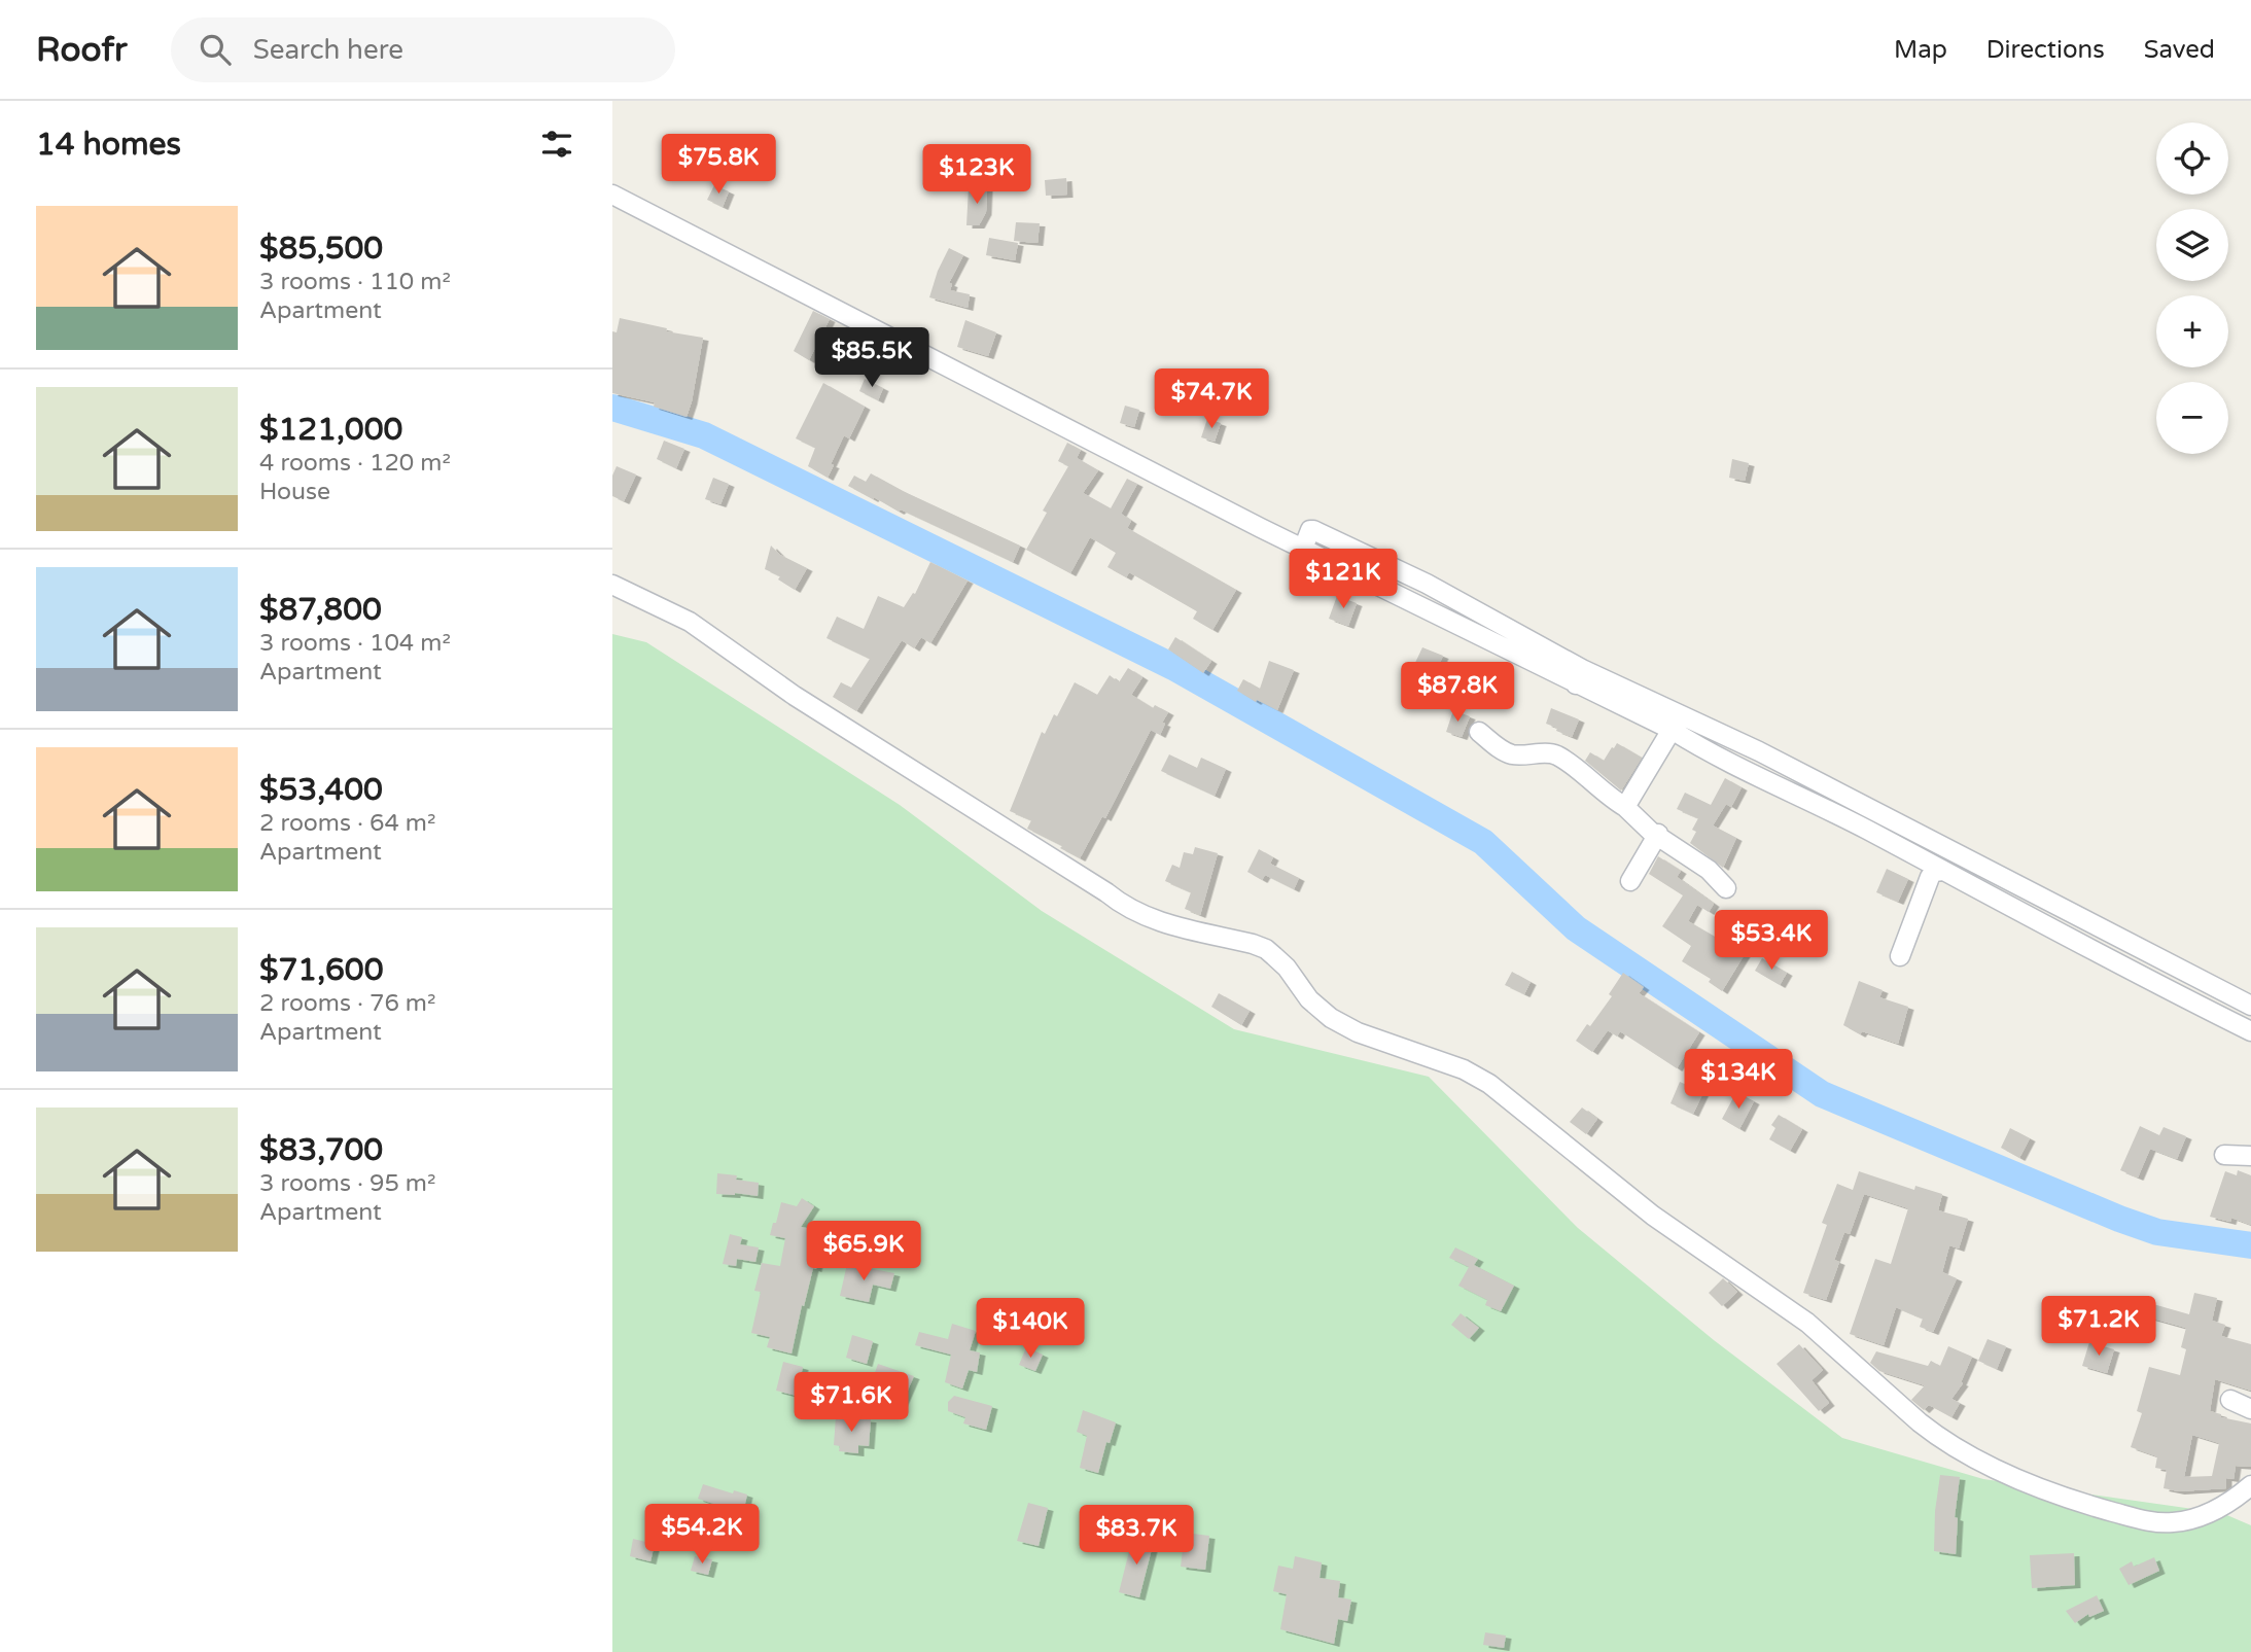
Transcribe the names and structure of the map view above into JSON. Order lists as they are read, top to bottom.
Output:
{
  "page": {
    "header": "Roofr",
    "search": "Search here",
    "nav": ["Map", "Directions", "Saved"],
    "heading": "14 homes",
    "map_buttons": ["+", "−"],
    "price": [
      "$75.8K",
      "$123K",
      "$85.5K",
      "$74.7K",
      "$121K",
      "$87.8K",
      "$53.4K",
      "$134K",
      "$65.9K",
      "$71.2K",
      "$140K",
      "$71.6K",
      "$54.2K",
      "$83.7K"
    ],
    "list": [
      {
        "name": "$85,500",
        "note": "3 rooms · 110 m² · Apartment"
      },
      {
        "name": "$121,000",
        "note": "4 rooms · 120 m² · House"
      },
      {
        "name": "$87,800",
        "note": "3 rooms · 104 m² · Apartment"
      },
      {
        "name": "$53,400",
        "note": "2 rooms · 64 m² · Apartment"
      },
      {
        "name": "$71,600",
        "note": "2 rooms · 76 m² · Apartment"
      },
      {
        "name": "$83,700",
        "note": "3 rooms · 95 m² · Apartment"
      }
    ]
  }
}
